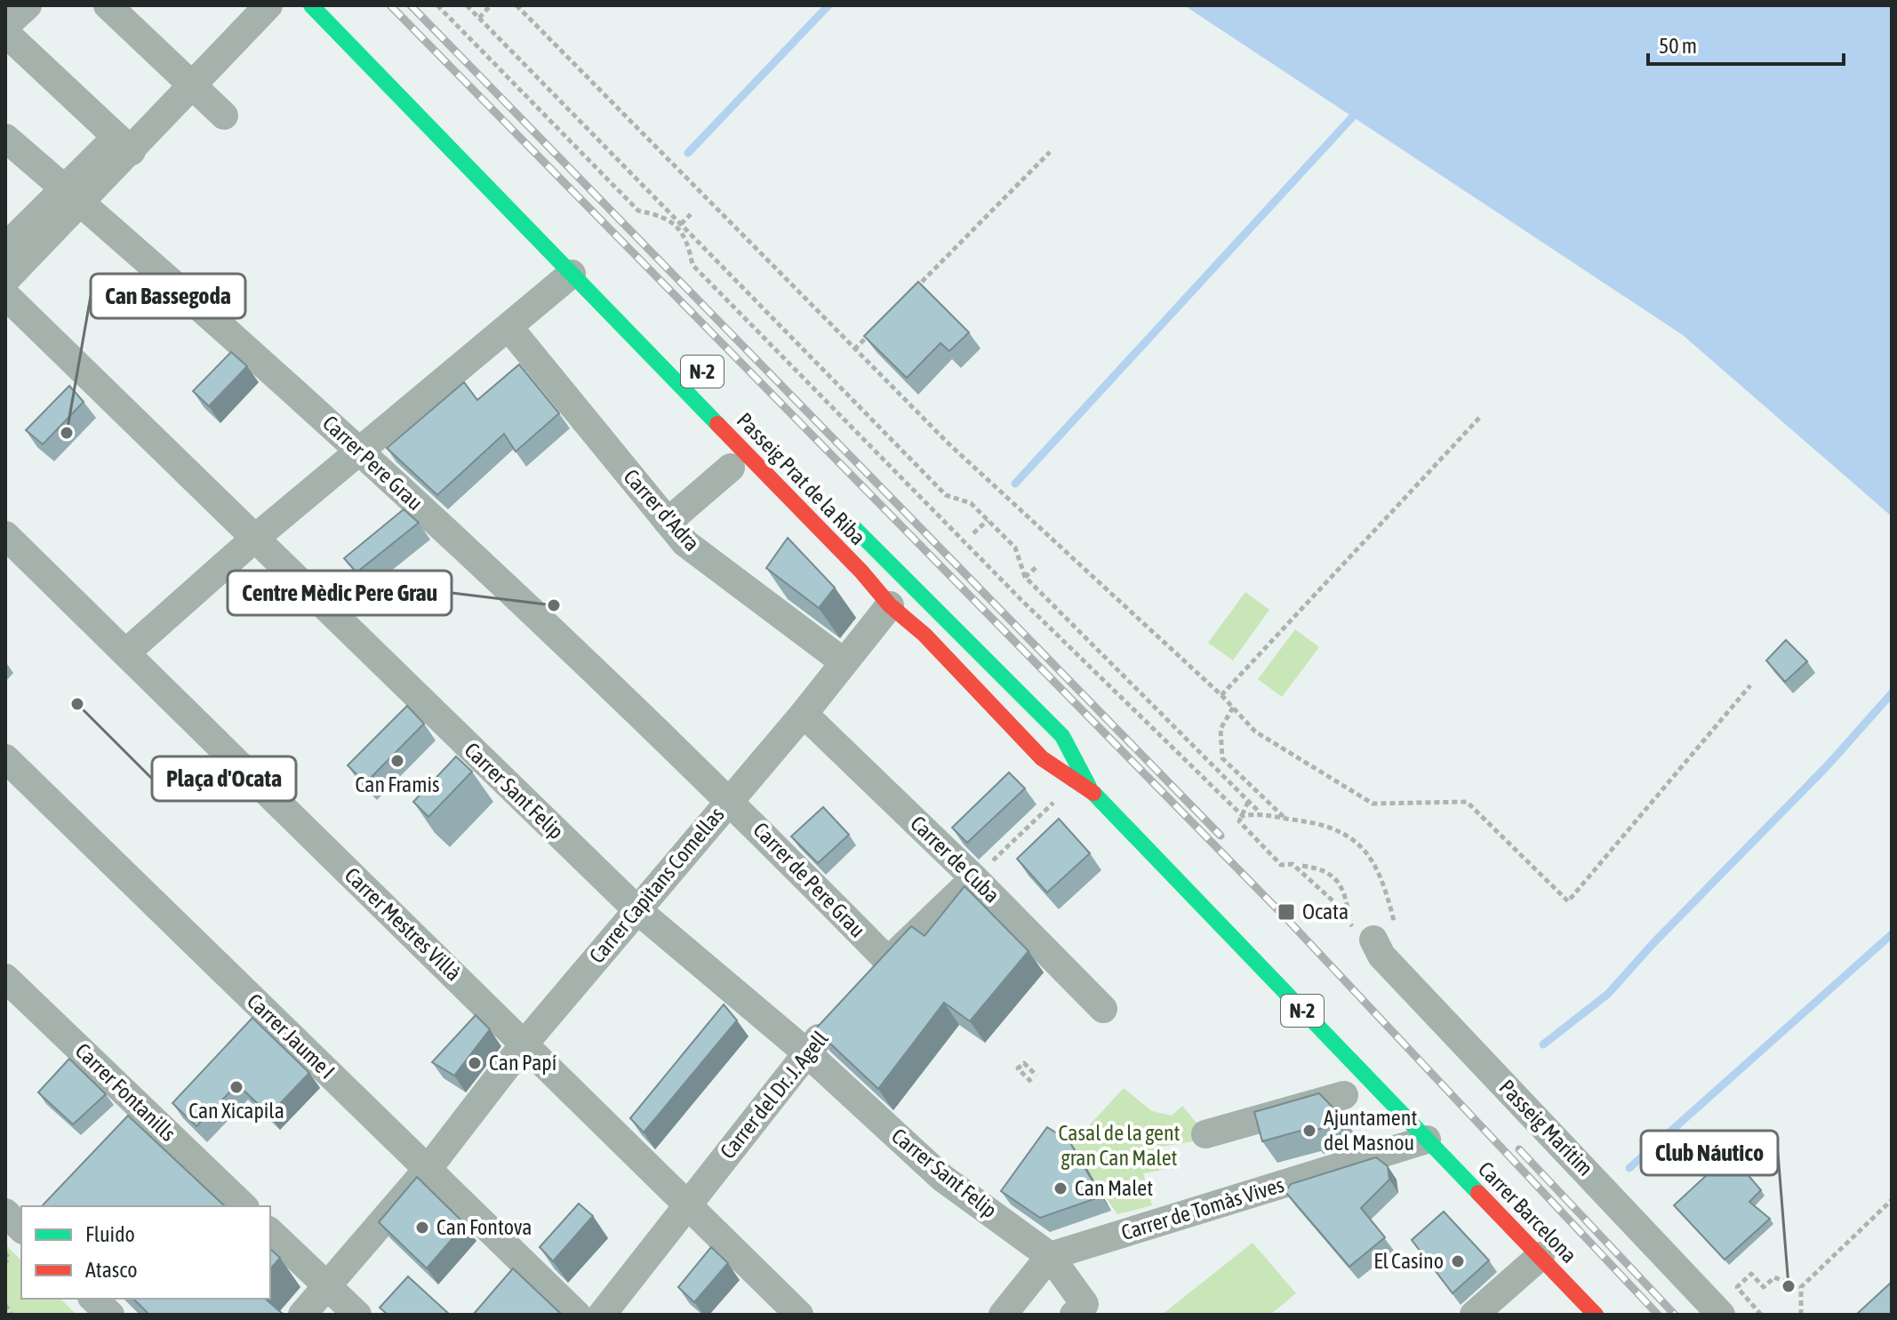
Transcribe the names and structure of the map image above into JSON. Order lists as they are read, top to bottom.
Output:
{
  "streets": {
    "main road": ["N-2", "Passeig Prat de la Riba", "Carrer Barcelona"],
    "street": [
      "Carrer Pere Grau",
      "Carrer d'Adra",
      "Carrer Sant Felip",
      "Carrer de Cuba",
      "Carrer de Pere Grau",
      "Carrer Capitans Comellas",
      "Carrer Mestres Villà",
      "Carrer Jaume I",
      "Carrer Fontanills",
      "Carrer del Dr. J. Agell",
      "Passeig Marítim",
      "Carrer de Tomàs Vives"
    ]
  },
  "crossings": [
    ["N-2", "Passeig Prat de la Riba"],
    ["N-2", "Carrer Capitans Comellas"],
    ["N-2", "Carrer de Tomàs Vives"],
    ["N-2", "Carrer Barcelona"],
    ["Carrer Pere Grau", "Carrer de Pere Grau"],
    ["Carrer Pere Grau", "Carrer Capitans Comellas"],
    ["Passeig Prat de la Riba", "Carrer Capitans Comellas"],
    ["Carrer d'Adra", "Carrer Capitans Comellas"],
    ["Carrer Sant Felip", "Carrer Capitans Comellas"],
    ["Carrer Sant Felip", "Carrer del Dr. J. Agell"],
    ["Carrer Sant Felip", "Carrer de Tomàs Vives"],
    ["Carrer de Cuba", "Carrer de Pere Grau"],
    ["Carrer de Cuba", "Carrer Capitans Comellas"],
    ["Carrer de Pere Grau", "Carrer Capitans Comellas"],
    ["Carrer Capitans Comellas", "Carrer Mestres Villà"],
    ["Carrer Capitans Comellas", "Carrer Jaume I"],
    ["Carrer Mestres Villà", "Carrer del Dr. J. Agell"],
    ["Carrer de Tomàs Vives", "Carrer Barcelona"]
  ],
  "parks": ["Casal de la gent gran Can Malet"],
  "places": {
    "other": [
      "Can Bassegoda",
      "Centre Mèdic Pere Grau",
      "Plaça d'Ocata",
      "Can Framis",
      "Can Papí",
      "Can Xicapila",
      "Ajuntament del Masnou",
      "Can Malet",
      "Can Fontova",
      "El Casino",
      "Club Náutico"
    ],
    "transit": ["Ocata"]
  },
  "legend": ["Fluido", "Atasco"],
  "scale_bar": "50 m"
}
